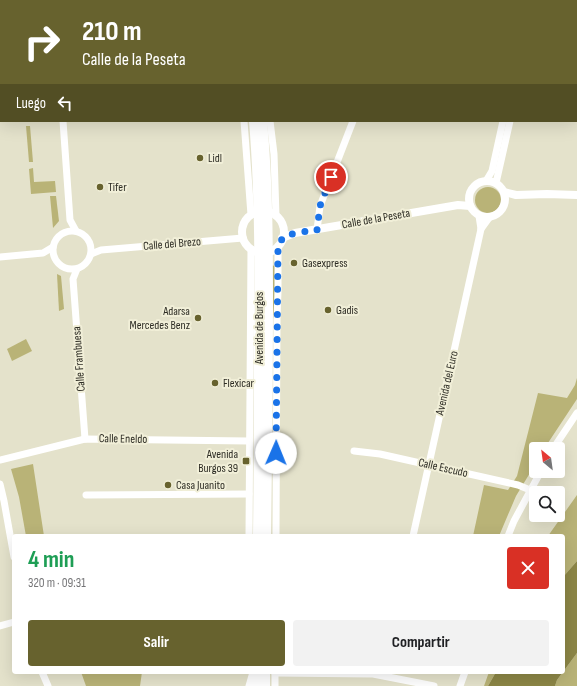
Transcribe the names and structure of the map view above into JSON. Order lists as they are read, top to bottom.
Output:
{
  "streets": {
    "highway": ["Avenida de Burgos"],
    "main road": ["Calle de la Peseta"],
    "street": [
      "Calle del Brezo",
      "Calle Frambuesa",
      "Avenida del Euro",
      "Calle Eneldo",
      "Calle Escudo"
    ]
  },
  "crossings": [
    ["Calle de la Peseta", "Avenida del Euro"],
    ["Calle del Brezo", "Calle Frambuesa"],
    ["Avenida de Burgos", "Calle Eneldo"],
    ["Calle Frambuesa", "Calle Eneldo"],
    ["Avenida del Euro", "Calle Escudo"]
  ],
  "places": {
    "other": [
      "Lidl",
      "Tifer",
      "Gasexpress",
      "Gadis",
      "Adarsa Mercedes Benz",
      "Flexicar",
      "Casa Juanito"
    ],
    "transit": ["Avenida Burgos 39"]
  },
  "north": "top left",
  "page": {
    "turn": ["210 m", "Calle de la Peseta"],
    "then": "Luego",
    "heading": ["4 min", "320 m · 09:31"],
    "buttons": ["Salir", "Compartir"]
  }
}
